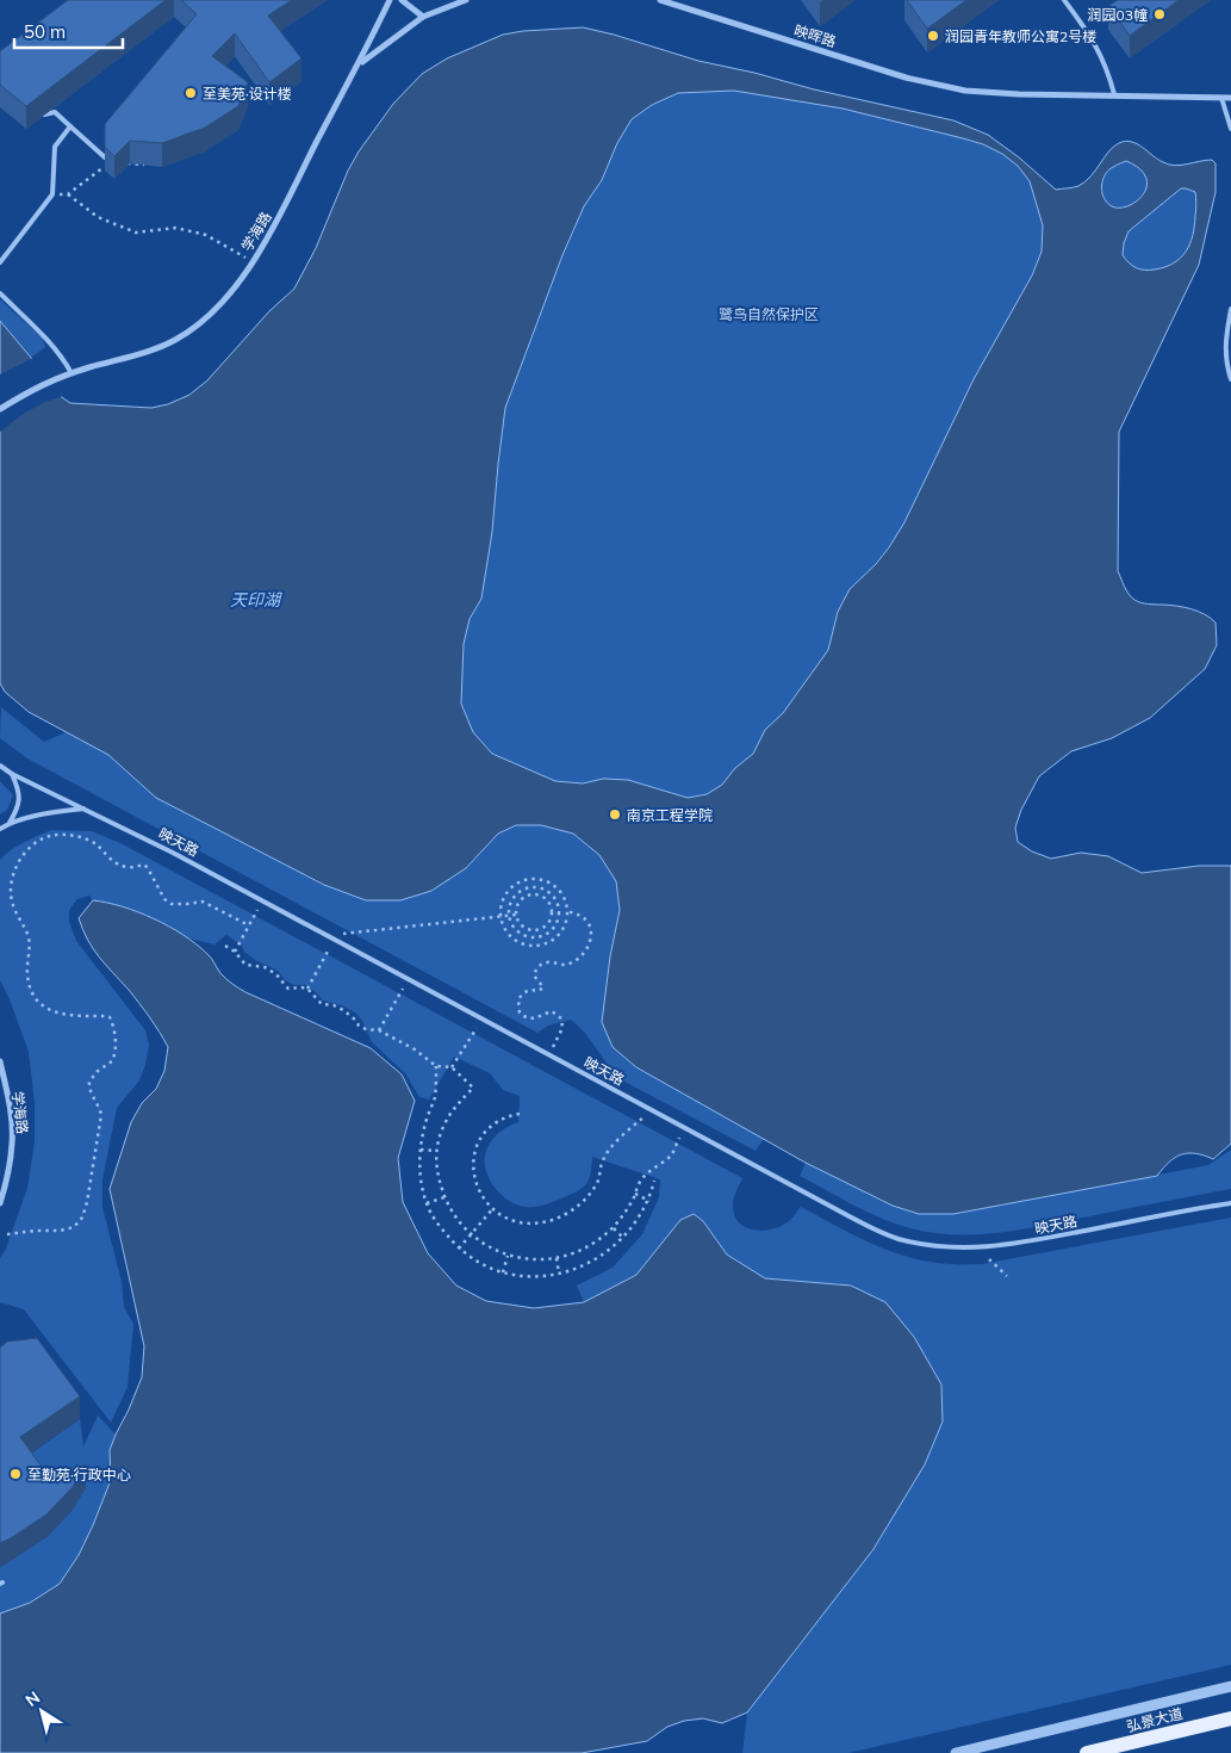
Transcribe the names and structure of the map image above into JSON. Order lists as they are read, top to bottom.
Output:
{
  "streets": {
    "main road": ["弘景大道"],
    "street": ["映晖路", "学海路"],
    "lane": ["映天路"]
  },
  "water": ["天印湖"],
  "parks": ["鹭鸟自然保护区"],
  "places": [
    "润园03幢",
    "润园青年教师公寓2号楼",
    "至美苑·设计楼",
    "南京工程学院",
    "至勤苑·行政中心"
  ],
  "scale_bar": "50 m",
  "north": "top left"
}
